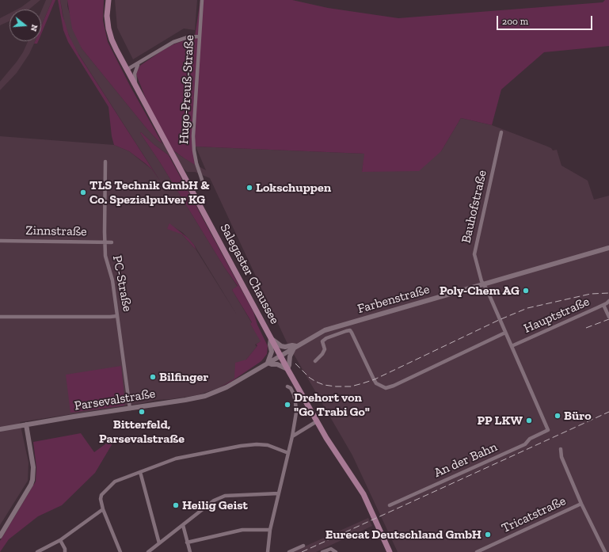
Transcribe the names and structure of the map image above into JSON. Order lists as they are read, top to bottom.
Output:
{
  "streets": {
    "main road": ["Salegaster Chaussee"],
    "street": [
      "Hugo-Preuß-Straße",
      "Bauhofstraße",
      "Zinnstraße",
      "PC-Straße",
      "Farbenstraße",
      "Hauptstraße",
      "Parsevalstraße",
      "An der Bahn",
      "Tricatstraße"
    ]
  },
  "crossings": [
    ["Bauhofstraße", "Farbenstraße"],
    ["Bauhofstraße", "Hauptstraße"],
    ["Bauhofstraße", "An der Bahn"],
    ["Zinnstraße", "PC-Straße"],
    ["Salegaster Chaussee", "Farbenstraße"],
    ["Salegaster Chaussee", "Parsevalstraße"],
    ["PC-Straße", "Parsevalstraße"],
    ["Farbenstraße", "Parsevalstraße"]
  ],
  "places": [
    "Lokschuppen",
    "TLS Technik GmbH & Co. Spezialpulver KG",
    "Poly-Chem AG",
    "Bilfinger",
    "Drehort von \"Go Trabi Go\"",
    "Bitterfeld, Parsevalstraße",
    "Büro",
    "PP LKW",
    "Heilig Geist",
    "Eurecat Deutschland GmbH"
  ],
  "scale_bar": "200 m",
  "north": "right"
}
